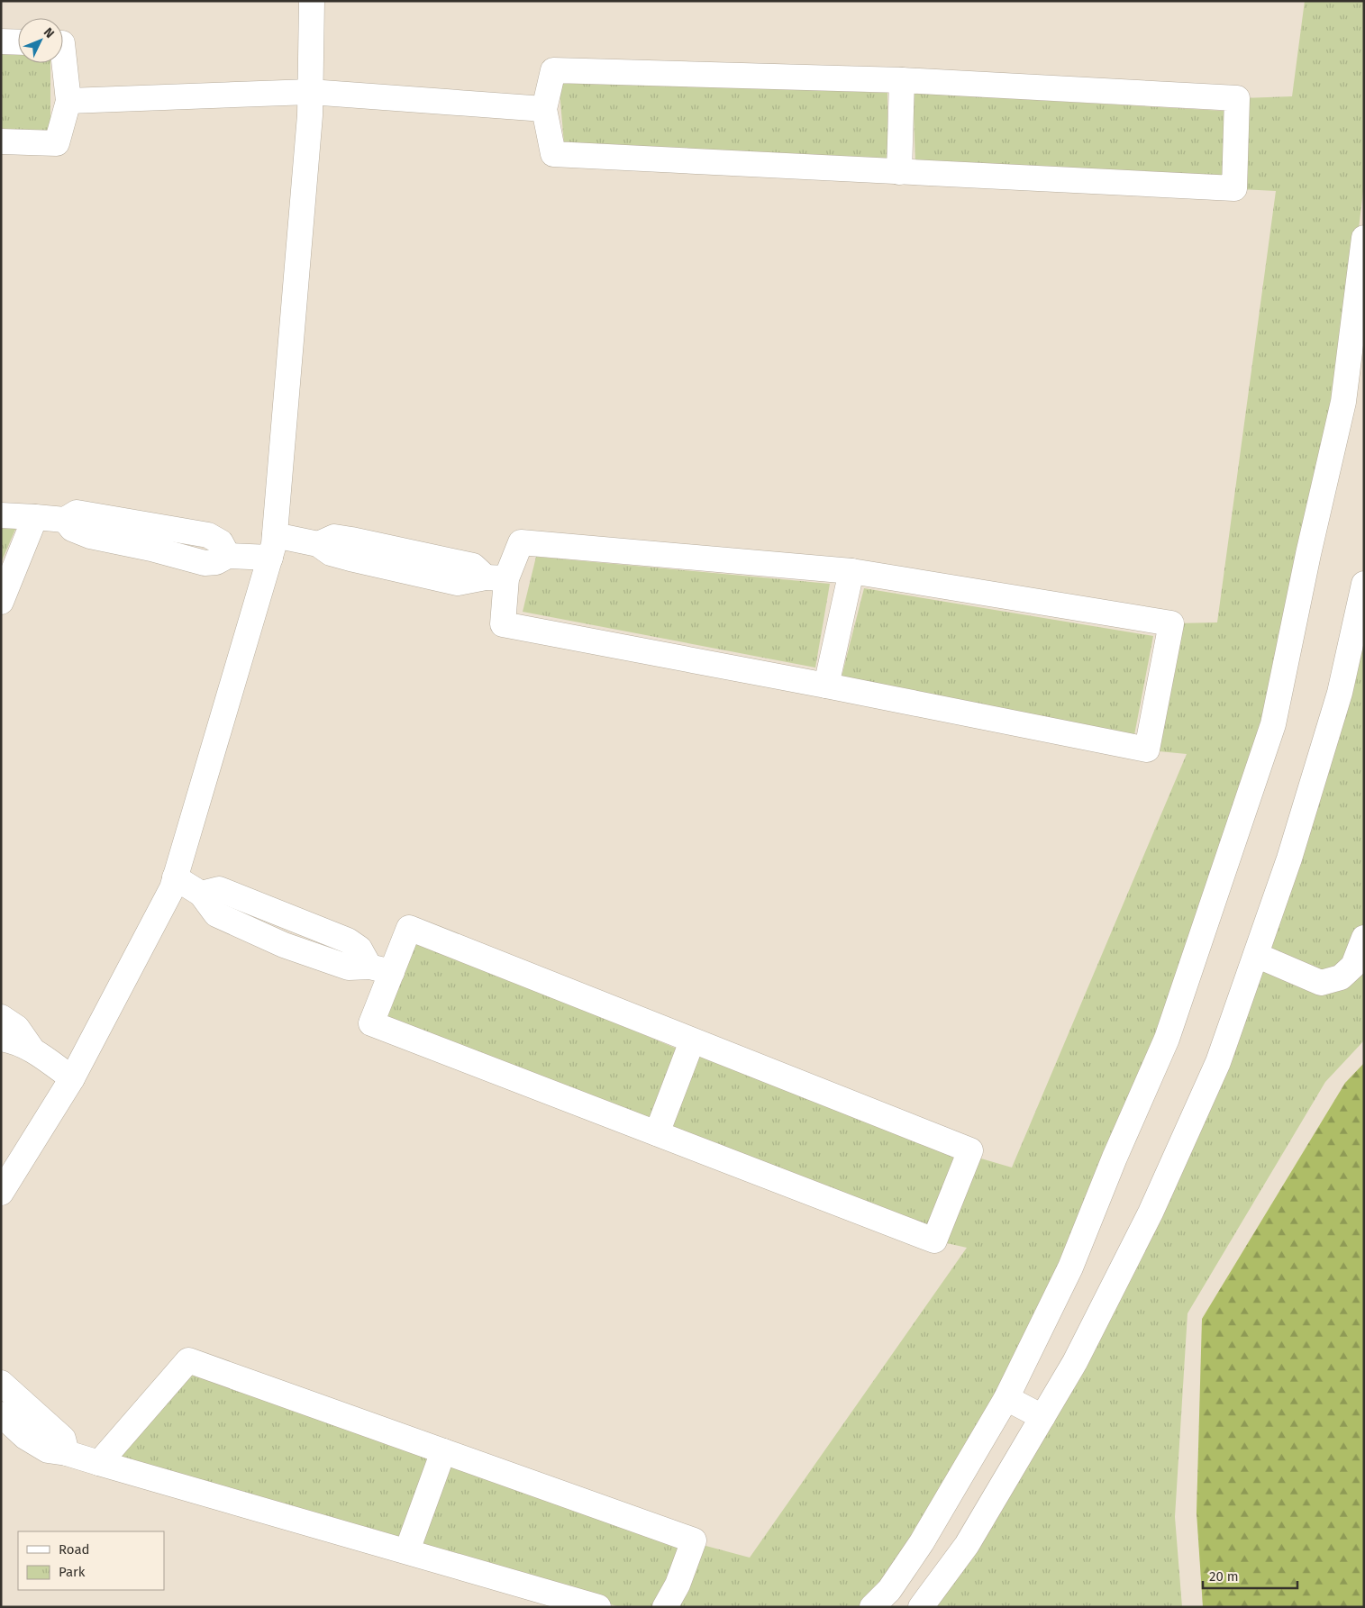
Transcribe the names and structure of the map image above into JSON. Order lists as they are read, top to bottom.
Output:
{
  "legend": ["Road", "Park"],
  "scale_bar": "20 m",
  "north": "top right"
}
